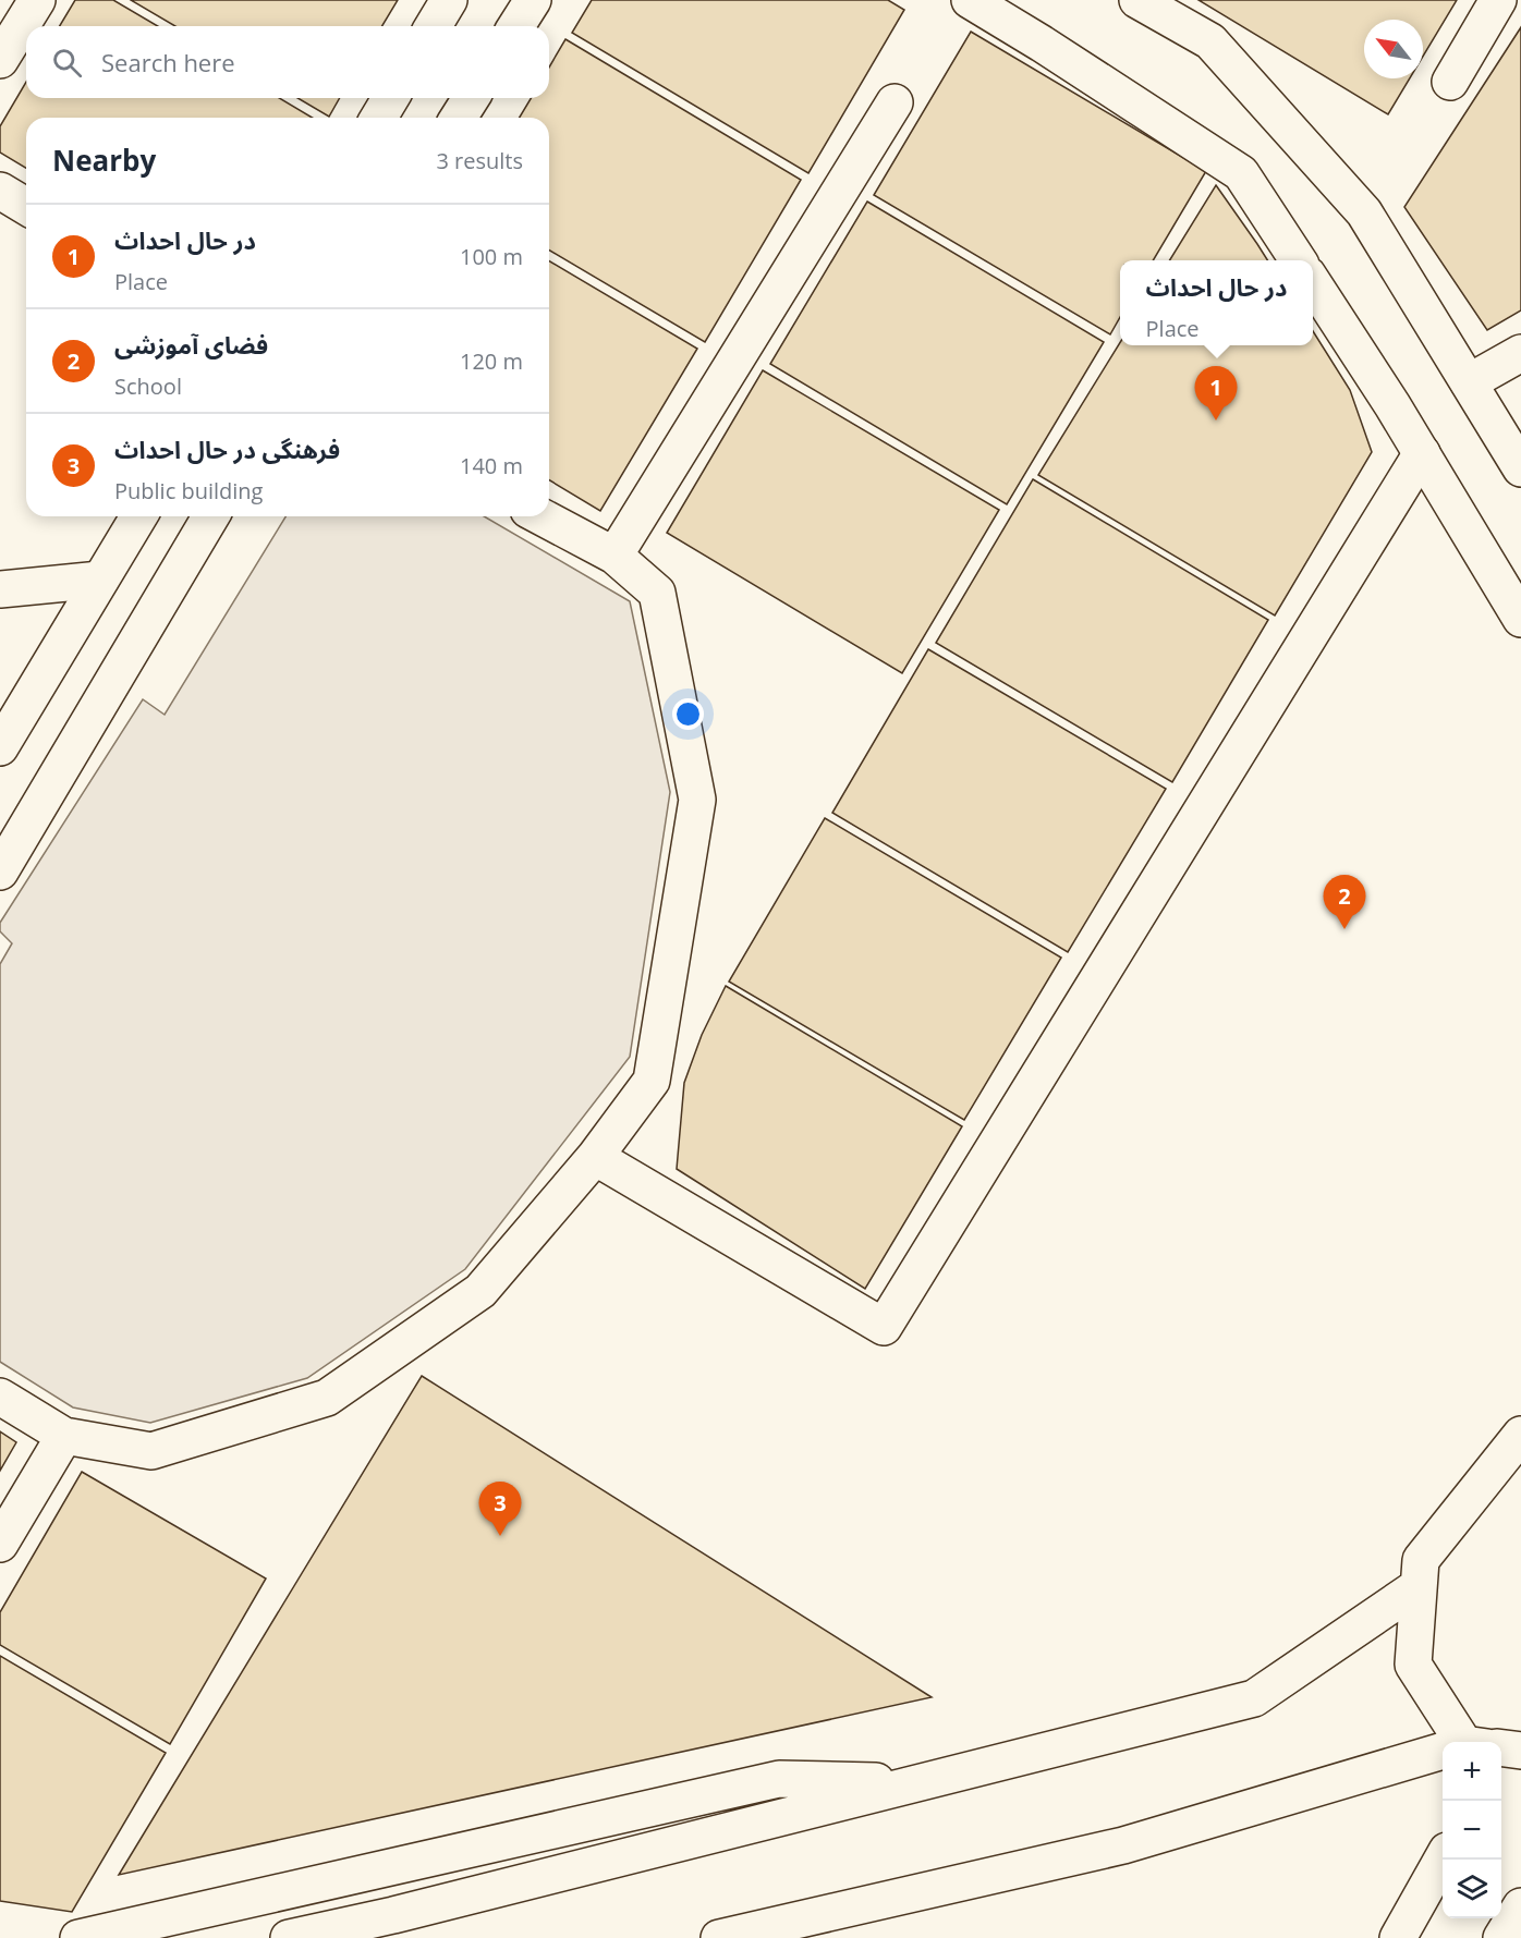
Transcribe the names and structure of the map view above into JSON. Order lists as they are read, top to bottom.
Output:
{
  "north": "top left",
  "page": {
    "search": "Search here",
    "heading": ["Nearby", "3 results"],
    "list": [
      {
        "mark": "1",
        "name": "در حال احداث",
        "note": "Place",
        "value": "100 m"
      },
      {
        "mark": "2",
        "name": "فضای آموزشی",
        "note": "School",
        "value": "120 m"
      },
      {
        "mark": "3",
        "name": "فرهنگی در حال احداث",
        "note": "Public building",
        "value": "140 m"
      }
    ],
    "popup": ["در حال احداث", "Place"],
    "pins": ["1", "2", "3"],
    "map_buttons": ["+", "−"]
  }
}
